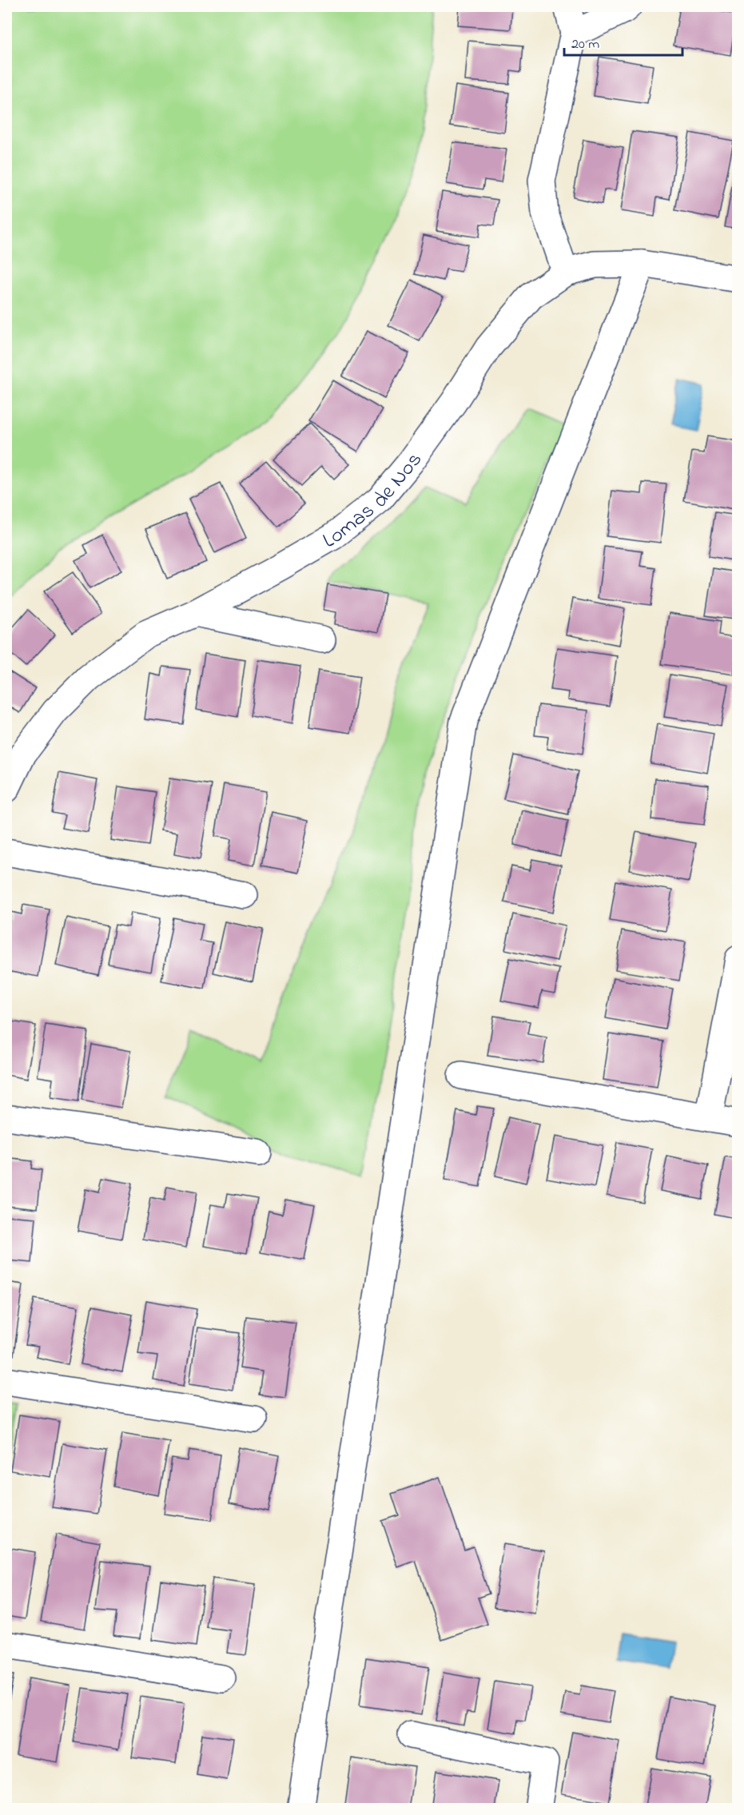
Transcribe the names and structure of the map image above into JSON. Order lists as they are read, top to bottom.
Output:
{
  "streets": {
    "street": ["Lomas de Nos"]
  },
  "scale_bar": "20 m"
}
